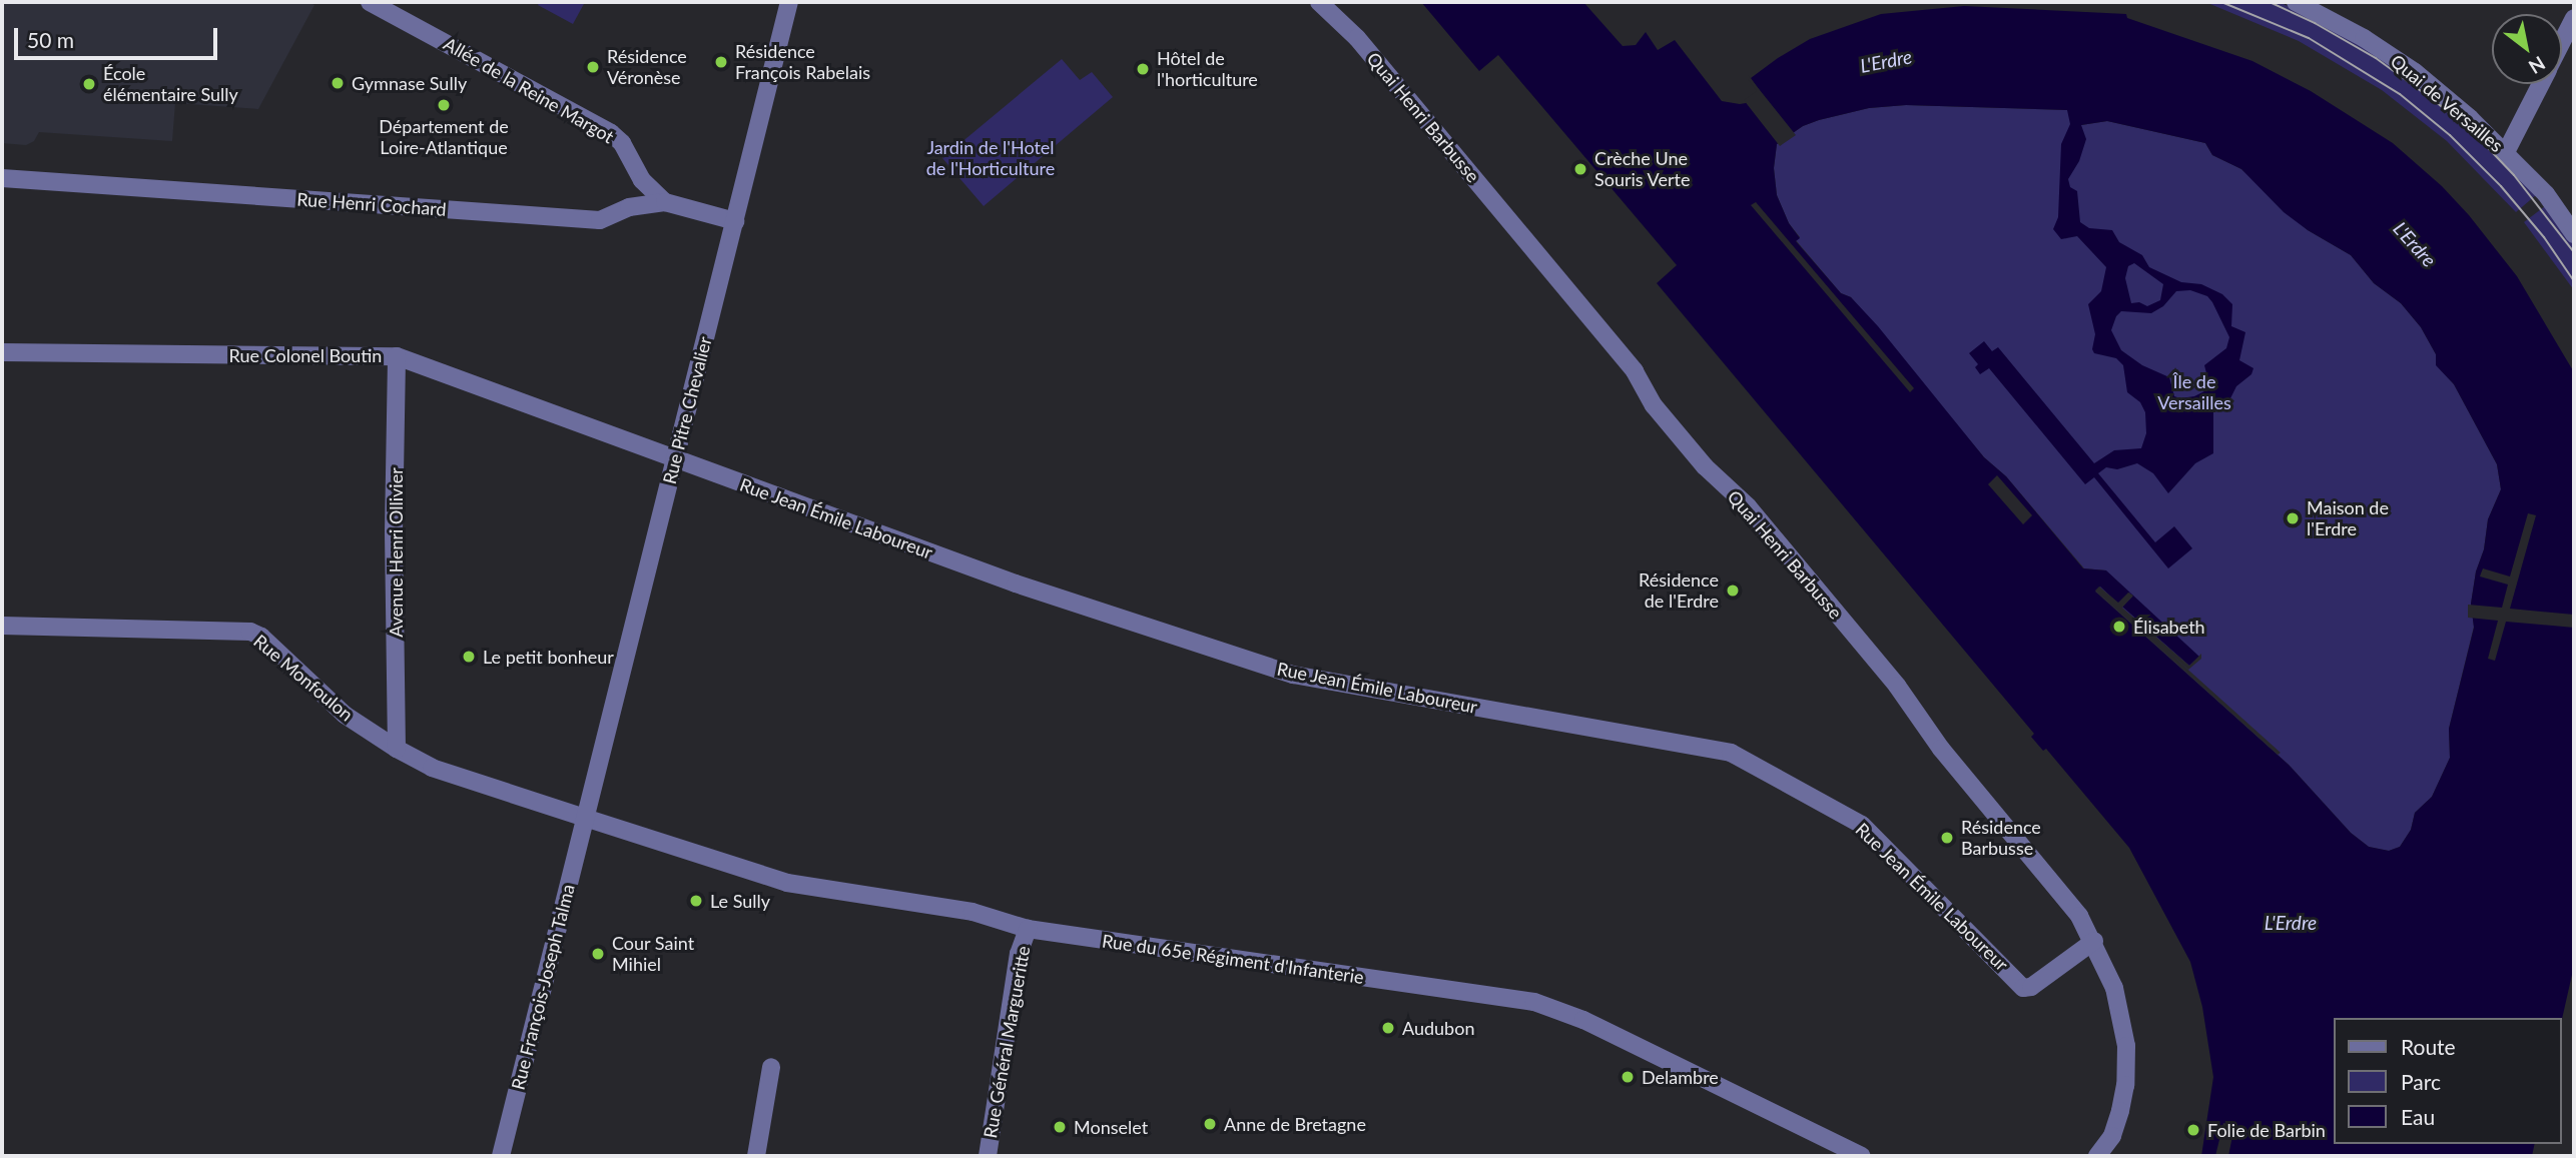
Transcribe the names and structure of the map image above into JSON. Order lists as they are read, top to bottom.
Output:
{
  "streets": {
    "street": [
      "Allée de la Reine Margot",
      "Quai de Versailles",
      "Quai Henri Barbusse",
      "Rue Henri Cochard",
      "Rue Colonel Boutin",
      "Rue Pitre Chevalier",
      "Rue Jean Émile Laboureur",
      "Avenue Henri Ollivier",
      "Rue Monfoulon",
      "Rue du 65e Régiment d'Infanterie",
      "Rue François-Joseph Talma",
      "Rue Général Margueritte"
    ]
  },
  "crossings": [
    ["Allée de la Reine Margot", "Rue Henri Cochard"],
    ["Quai Henri Barbusse", "Rue Jean Émile Laboureur"],
    ["Rue Henri Cochard", "Rue Pitre Chevalier"],
    ["Rue Colonel Boutin", "Rue Pitre Chevalier"],
    ["Rue Colonel Boutin", "Rue Jean Émile Laboureur"],
    ["Rue Colonel Boutin", "Avenue Henri Ollivier"],
    ["Rue Pitre Chevalier", "Rue Jean Émile Laboureur"],
    ["Rue Pitre Chevalier", "Rue Monfoulon"],
    ["Rue Pitre Chevalier", "Rue du 65e Régiment d'Infanterie"],
    ["Rue Pitre Chevalier", "Rue François-Joseph Talma"],
    ["Avenue Henri Ollivier", "Rue Monfoulon"],
    ["Rue Monfoulon", "Rue du 65e Régiment d'Infanterie"],
    ["Rue Monfoulon", "Rue François-Joseph Talma"],
    ["Rue du 65e Régiment d'Infanterie", "Rue François-Joseph Talma"],
    ["Rue du 65e Régiment d'Infanterie", "Rue Général Margueritte"]
  ],
  "water": ["L'Erdre"],
  "parks": ["Jardin de l'Hotel de l'Horticulture", "Île de Versailles"],
  "places": [
    "Résidence François Rabelais",
    "Résidence Véronèse",
    "Hôtel de l'horticulture",
    "Gymnase Sully",
    "École élémentaire Sully",
    "Département de Loire-Atlantique",
    "Crèche Une Souris Verte",
    "Maison de l'Erdre",
    "Résidence de l'Erdre",
    "Élisabeth",
    "Le petit bonheur",
    "Résidence Barbusse",
    "Le Sully",
    "Cour Saint Mihiel",
    "Audubon",
    "Delambre",
    "Anne de Bretagne",
    "Monselet",
    "Folie de Barbin"
  ],
  "legend": ["Route", "Parc", "Eau"],
  "scale_bar": "50 m",
  "north": "bottom right"
}
